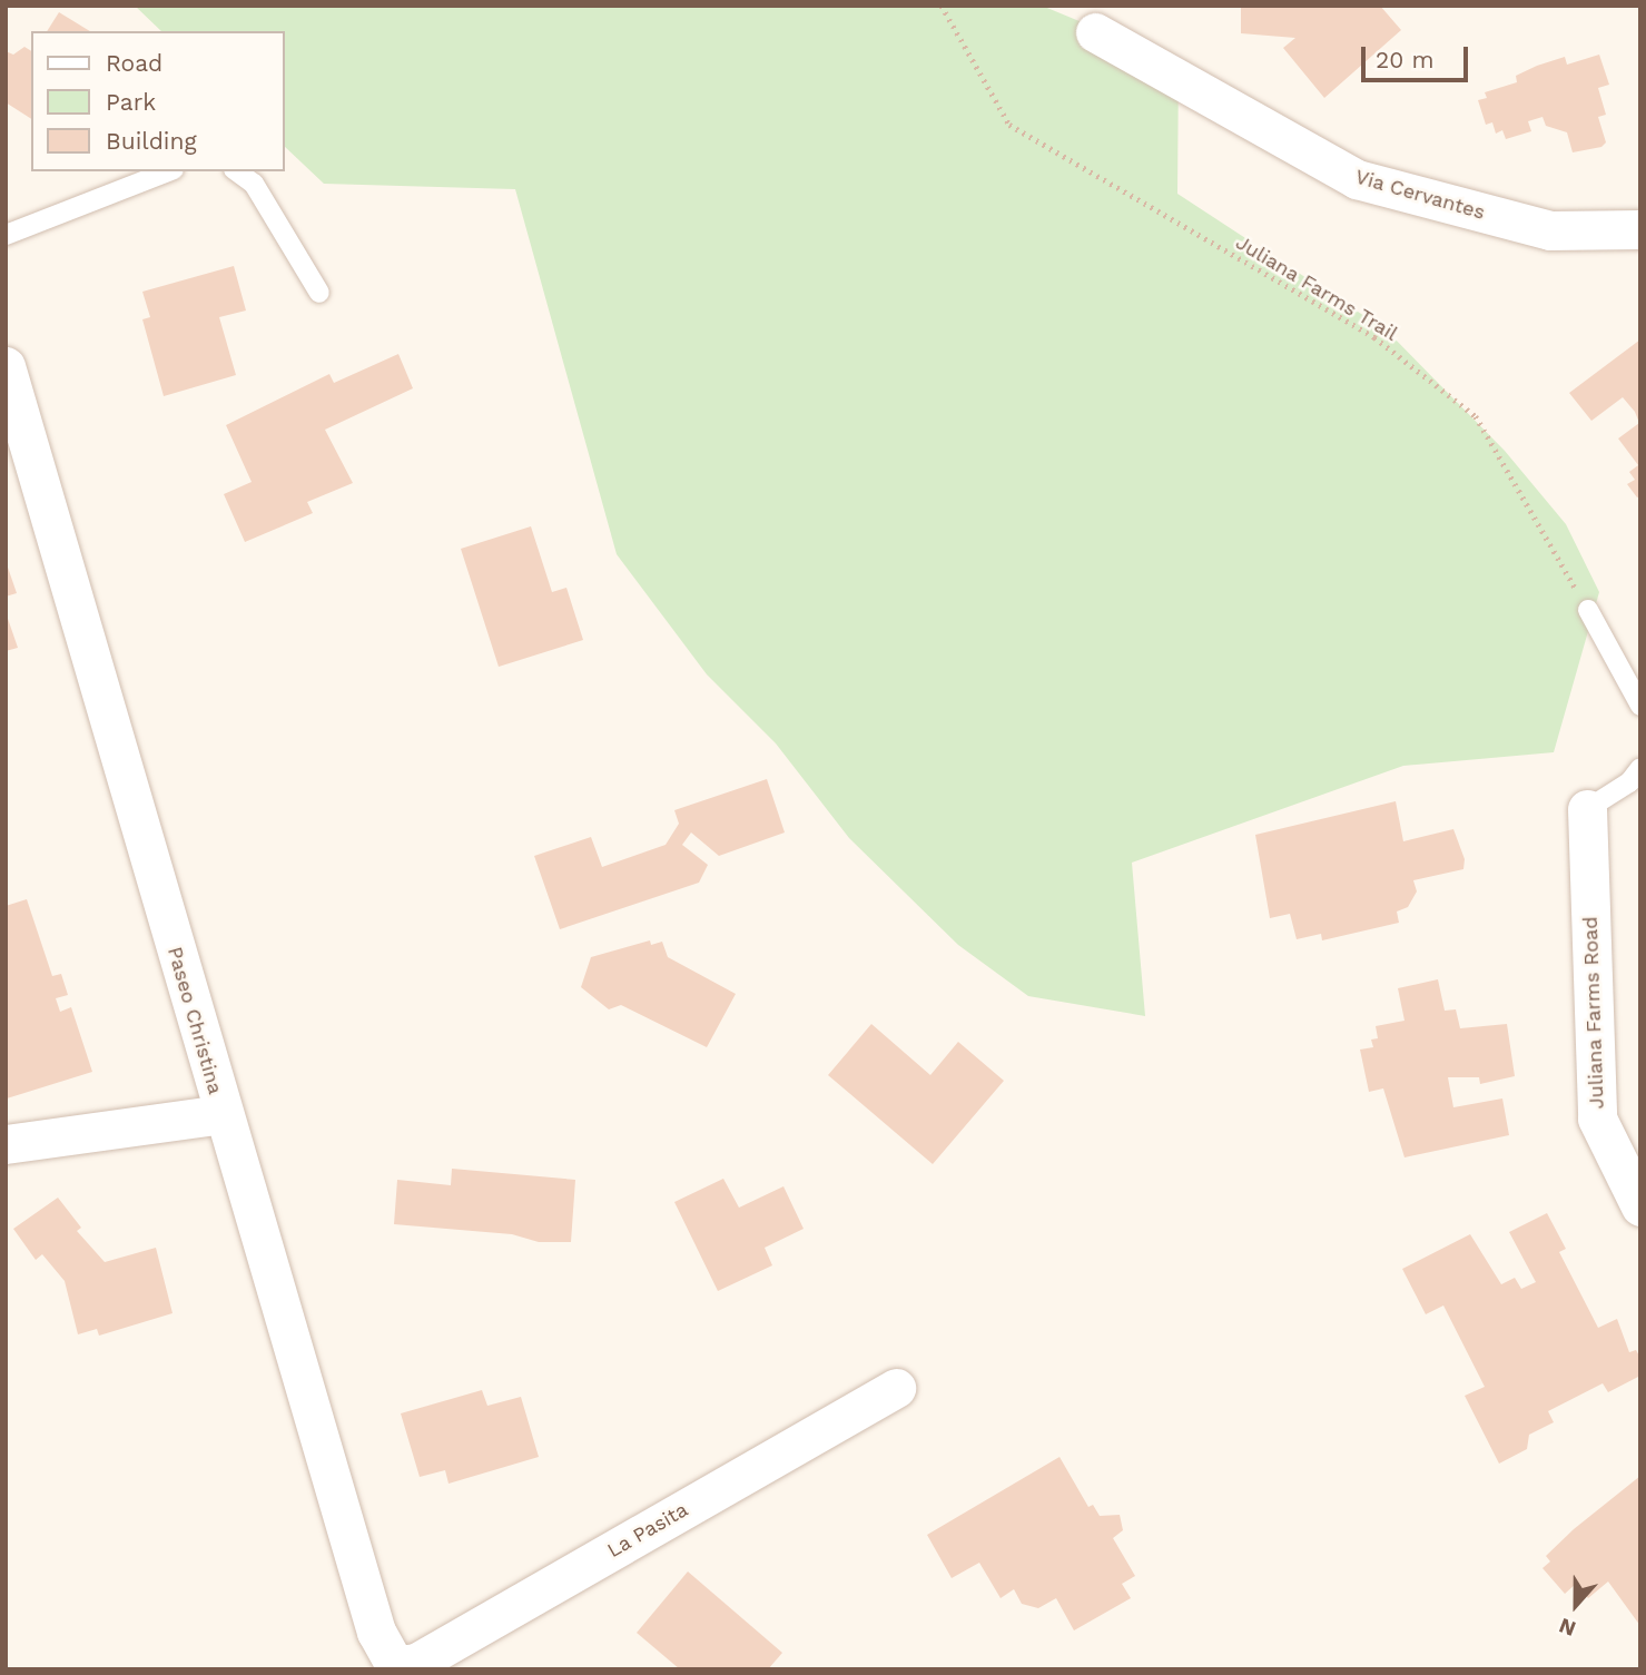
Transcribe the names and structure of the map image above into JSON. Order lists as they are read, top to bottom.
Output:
{
  "streets": {
    "street": [
      "Via Cervantes",
      "Juliana Farms Road",
      "Paseo Christina",
      "La Pasita"
    ],
    "path": ["Juliana Farms Trail"]
  },
  "crossings": [
    ["Paseo Christina", "La Pasita"]
  ],
  "legend": ["Road", "Park", "Building"],
  "scale_bar": "20 m",
  "north": "bottom"
}
